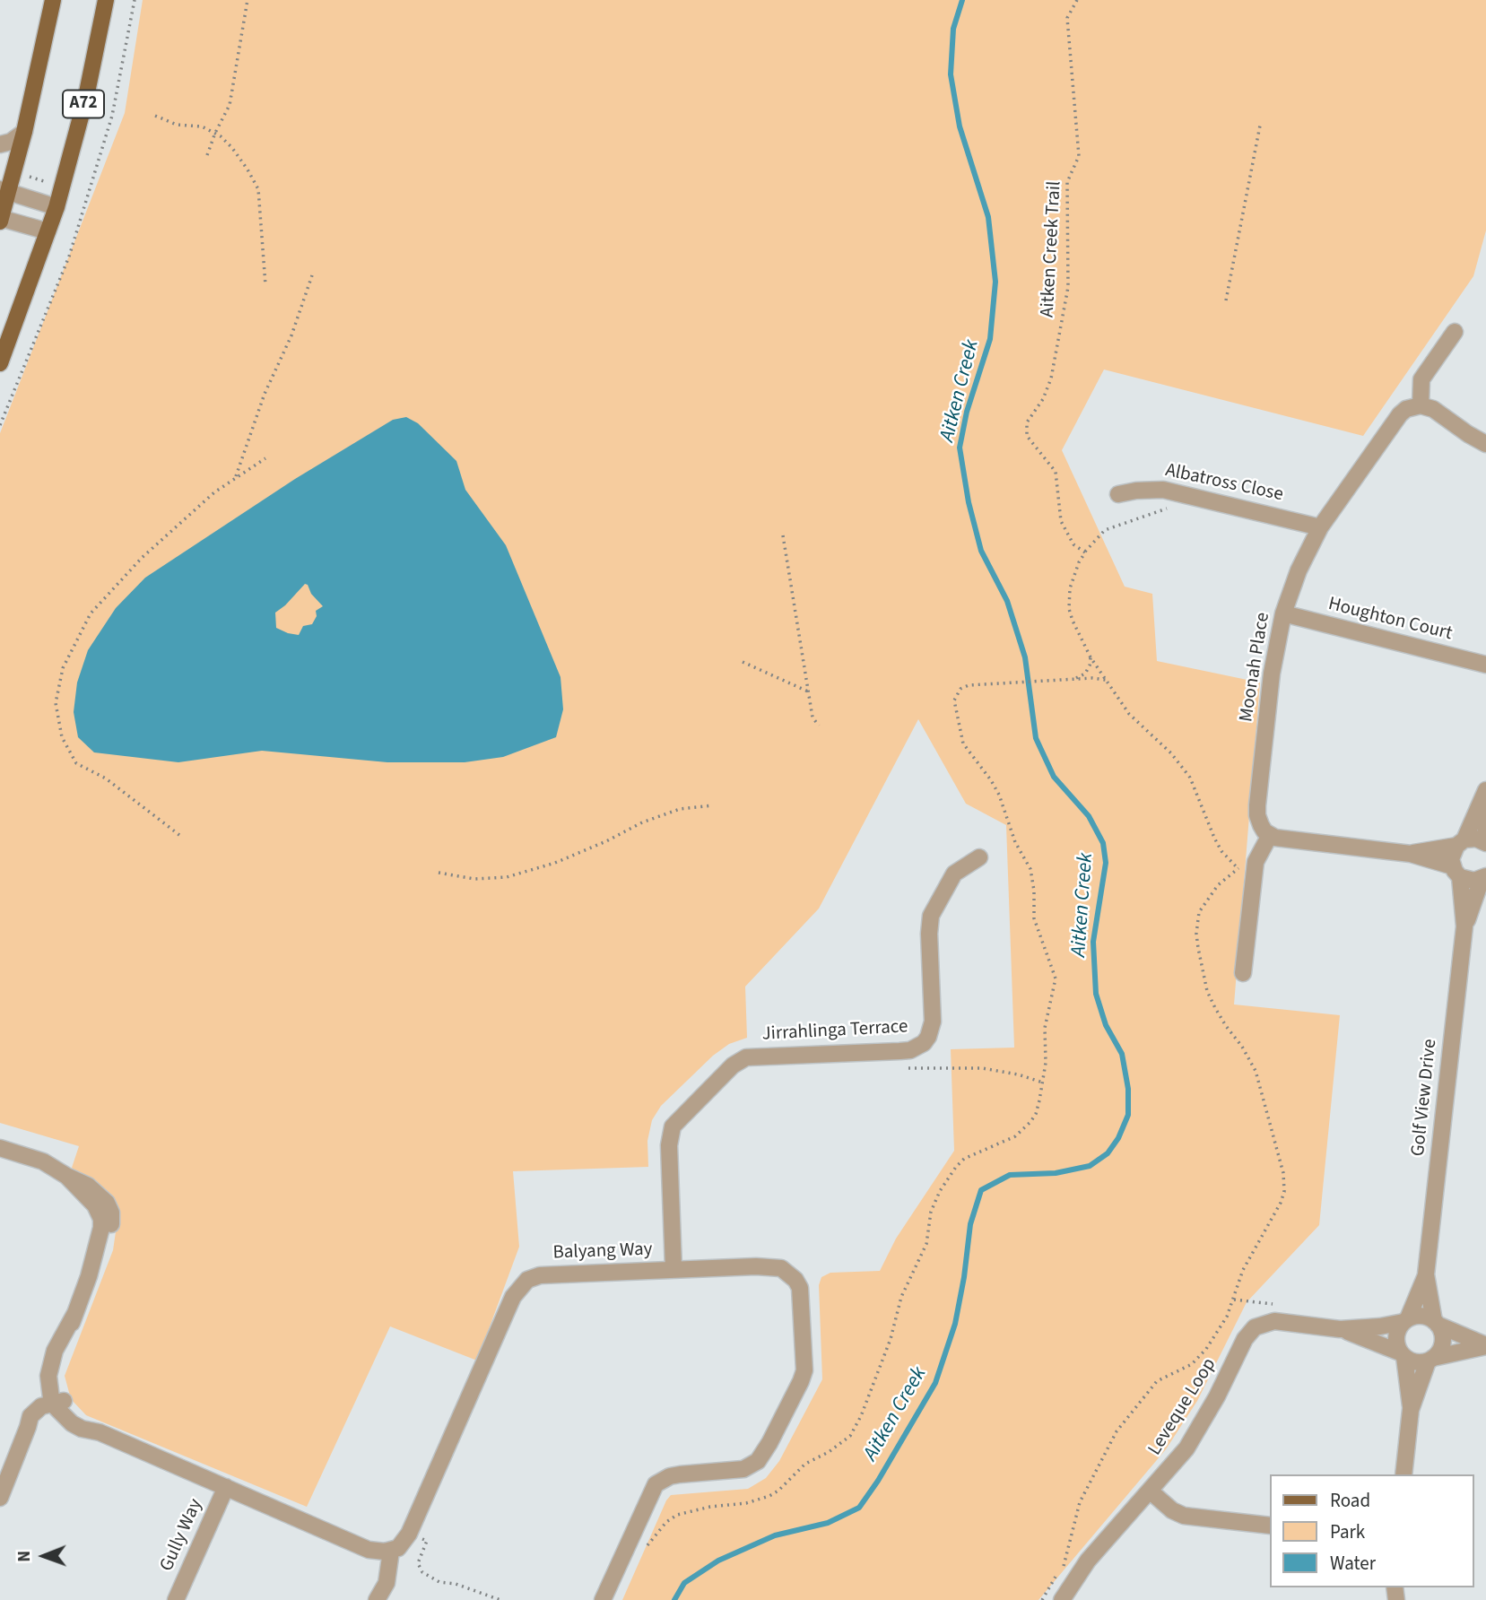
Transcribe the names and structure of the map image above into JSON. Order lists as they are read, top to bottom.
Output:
{
  "streets": {
    "main road": ["A72"],
    "street": [
      "Albatross Close",
      "Houghton Court",
      "Moonah Place",
      "Jirrahlinga Terrace",
      "Golf View Drive",
      "Balyang Way",
      "Leveque Loop",
      "Gully Way"
    ],
    "path": ["Aitken Creek Trail"]
  },
  "crossings": [
    ["Albatross Close", "Moonah Place"],
    ["Houghton Court", "Moonah Place"],
    ["Jirrahlinga Terrace", "Balyang Way"],
    ["Golf View Drive", "Leveque Loop"]
  ],
  "water": ["Aitken Creek"],
  "legend": ["Road", "Park", "Water"],
  "north": "left"
}
